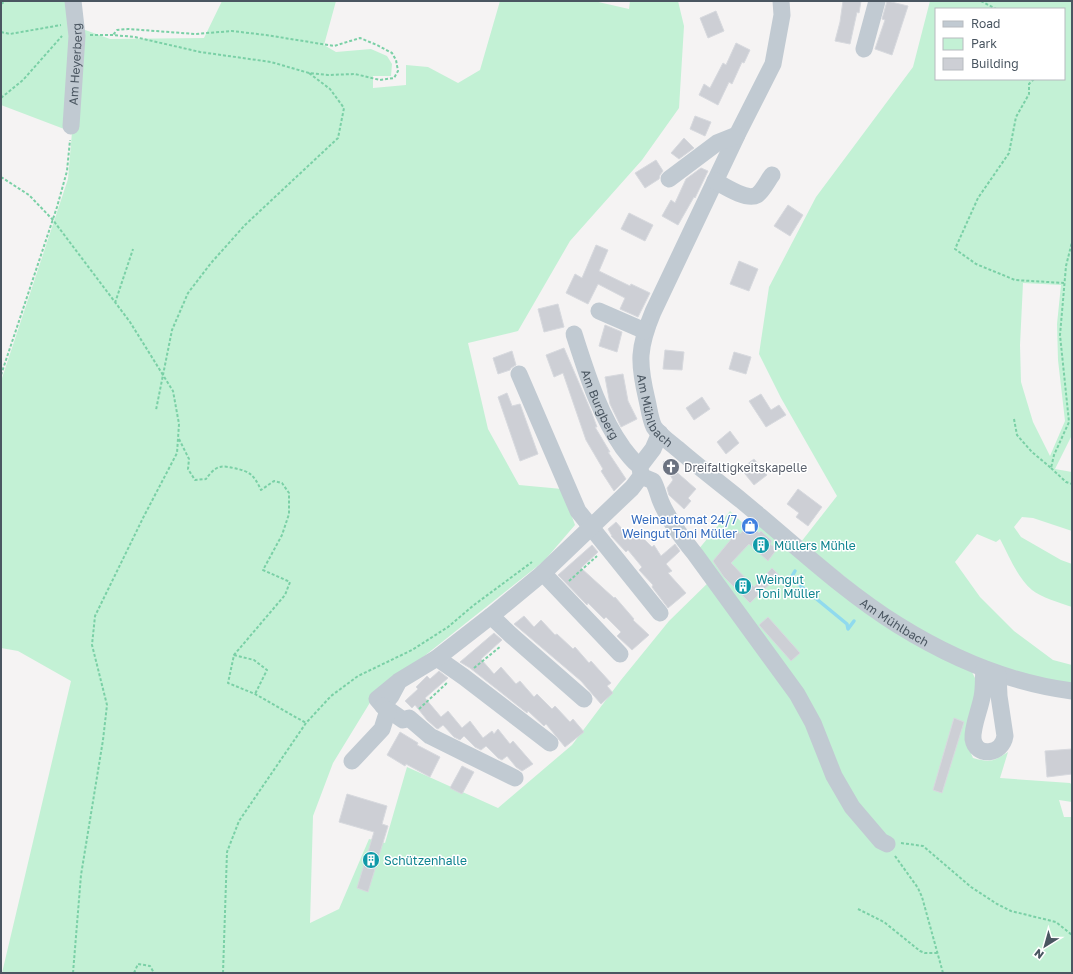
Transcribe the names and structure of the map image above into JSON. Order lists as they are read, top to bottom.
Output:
{
  "streets": {
    "street": ["Am Heyerberg", "Am Burgberg", "Am Mühlbach"]
  },
  "places": {
    "church": ["Dreifaltigkeitskapelle"],
    "shop": ["Weinautomat 24/7 Weingut Toni Müller"],
    "building": ["Müllers Mühle", "Weingut Toni Müller", "Schützenhalle"]
  },
  "legend": ["Road", "Park", "Building"],
  "north": "bottom left"
}
